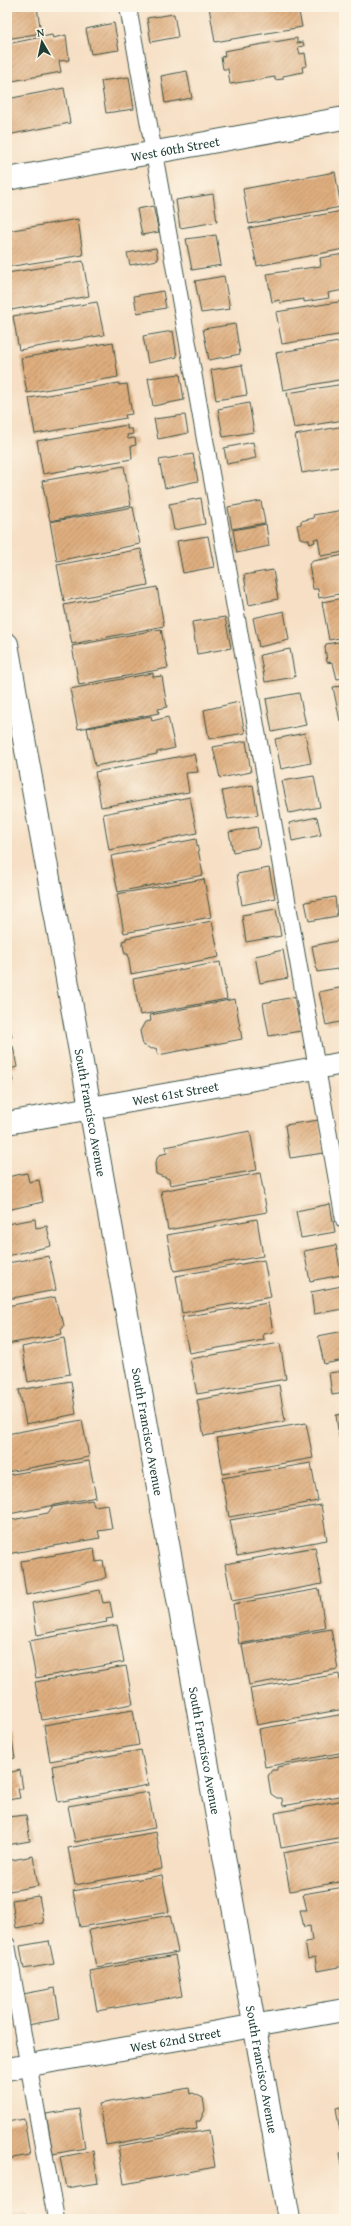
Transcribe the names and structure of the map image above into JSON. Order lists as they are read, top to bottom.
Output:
{
  "streets": {
    "street": [
      "West 60th Street",
      "West 61st Street",
      "South Francisco Avenue",
      "West 62nd Street"
    ]
  },
  "crossings": [
    ["West 61st Street", "South Francisco Avenue"],
    ["South Francisco Avenue", "West 62nd Street"]
  ],
  "north": "top"
}
